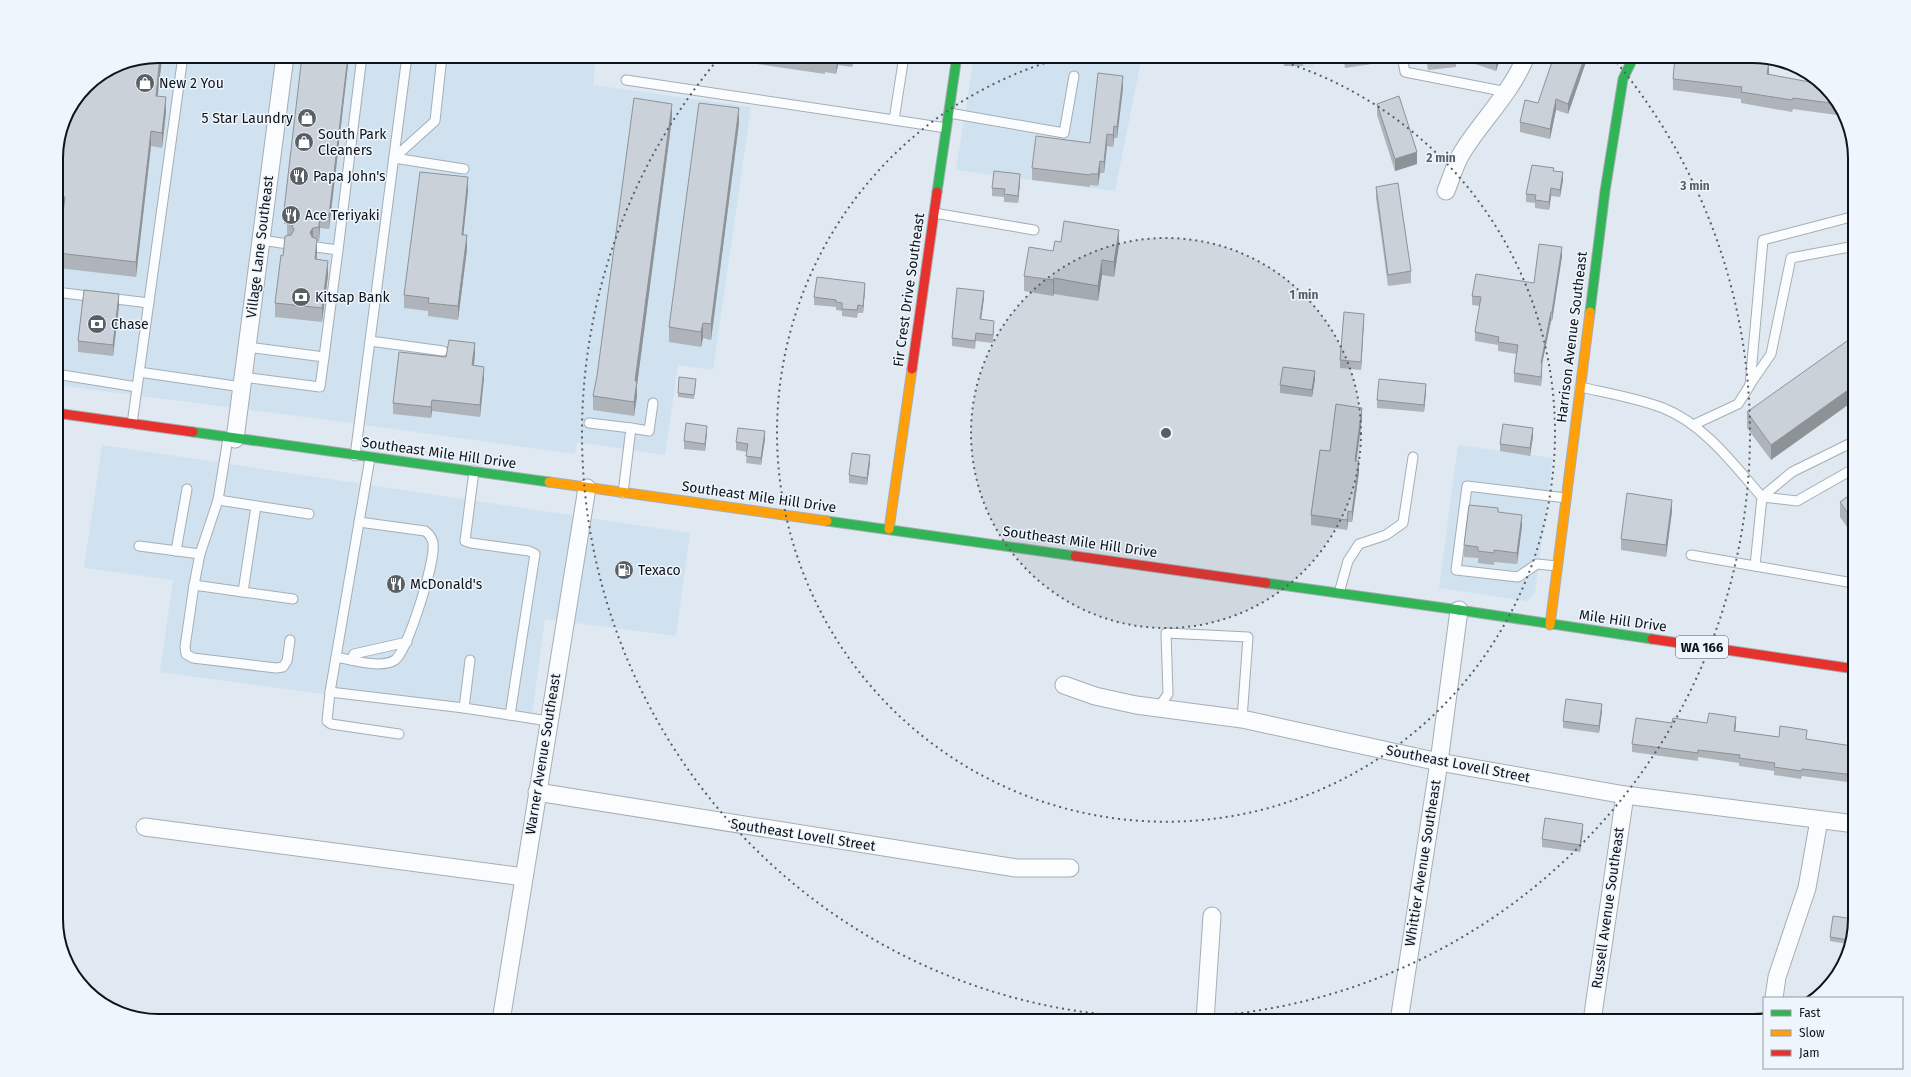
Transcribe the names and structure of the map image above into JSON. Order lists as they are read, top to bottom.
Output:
{
  "streets": {
    "main road": [
      "Fir Crest Drive Southeast",
      "Harrison Avenue Southeast",
      "Southeast Mile Hill Drive",
      "Mile Hill Drive",
      "WA 166"
    ],
    "street": [
      "Village Lane Southeast",
      "Warner Avenue Southeast",
      "Southeast Lovell Street",
      "Whittier Avenue Southeast",
      "Russell Avenue Southeast"
    ]
  },
  "crossings": [
    ["Village Lane Southeast", "Southeast Mile Hill Drive"],
    ["Fir Crest Drive Southeast", "Southeast Mile Hill Drive"],
    ["Harrison Avenue Southeast", "Mile Hill Drive"],
    ["Southeast Mile Hill Drive", "Mile Hill Drive"],
    ["Southeast Mile Hill Drive", "Warner Avenue Southeast"],
    ["Southeast Mile Hill Drive", "Whittier Avenue Southeast"],
    ["Mile Hill Drive", "Whittier Avenue Southeast"],
    ["Warner Avenue Southeast", "Southeast Lovell Street"],
    ["Southeast Lovell Street", "Whittier Avenue Southeast"],
    ["Southeast Lovell Street", "Russell Avenue Southeast"]
  ],
  "places": {
    "shop": ["New 2 You", "5 Star Laundry", "South Park Cleaners"],
    "restaurant": ["Papa John's", "Ace Teriyaki", "McDonald's"],
    "bank": ["Kitsap Bank", "Chase"],
    "fuel station": ["Texaco"]
  },
  "legend": ["Fast", "Slow", "Jam"],
  "rings": ["2 min", "3 min", "1 min"]
}
